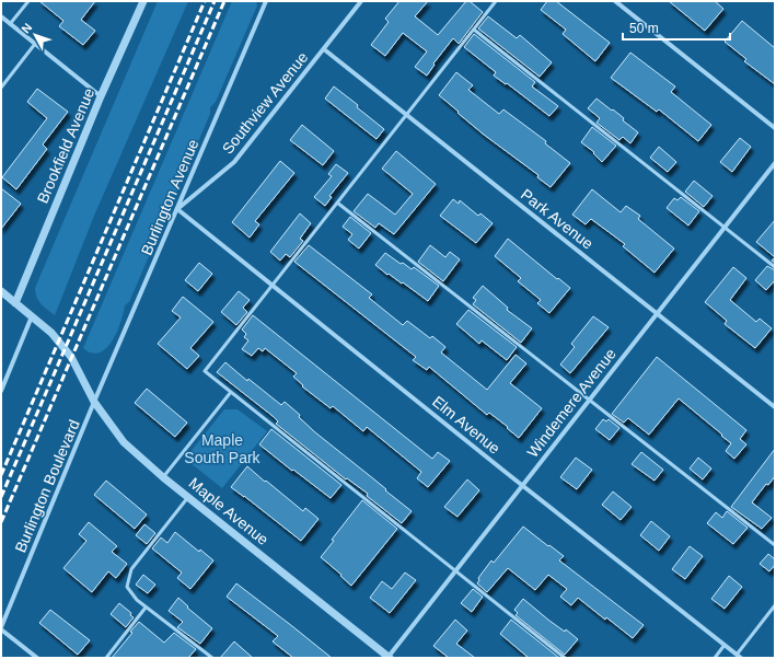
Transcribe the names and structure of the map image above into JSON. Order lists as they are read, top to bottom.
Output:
{
  "streets": {
    "street": [
      "Southview Avenue",
      "Brookfield Avenue",
      "Burlington Avenue",
      "Park Avenue",
      "Windemere Avenue",
      "Elm Avenue",
      "Burlington Boulevard",
      "Maple Avenue"
    ]
  },
  "crossings": [
    ["Southview Avenue", "Burlington Avenue"],
    ["Southview Avenue", "Park Avenue"],
    ["Southview Avenue", "Elm Avenue"],
    ["Brookfield Avenue", "Maple Avenue"],
    ["Burlington Avenue", "Elm Avenue"],
    ["Burlington Avenue", "Burlington Boulevard"],
    ["Burlington Avenue", "Maple Avenue"],
    ["Park Avenue", "Windemere Avenue"],
    ["Windemere Avenue", "Elm Avenue"],
    ["Windemere Avenue", "Maple Avenue"],
    ["Burlington Boulevard", "Maple Avenue"]
  ],
  "parks": ["Maple South Park"],
  "scale_bar": "50 m",
  "north": "top left"
}
